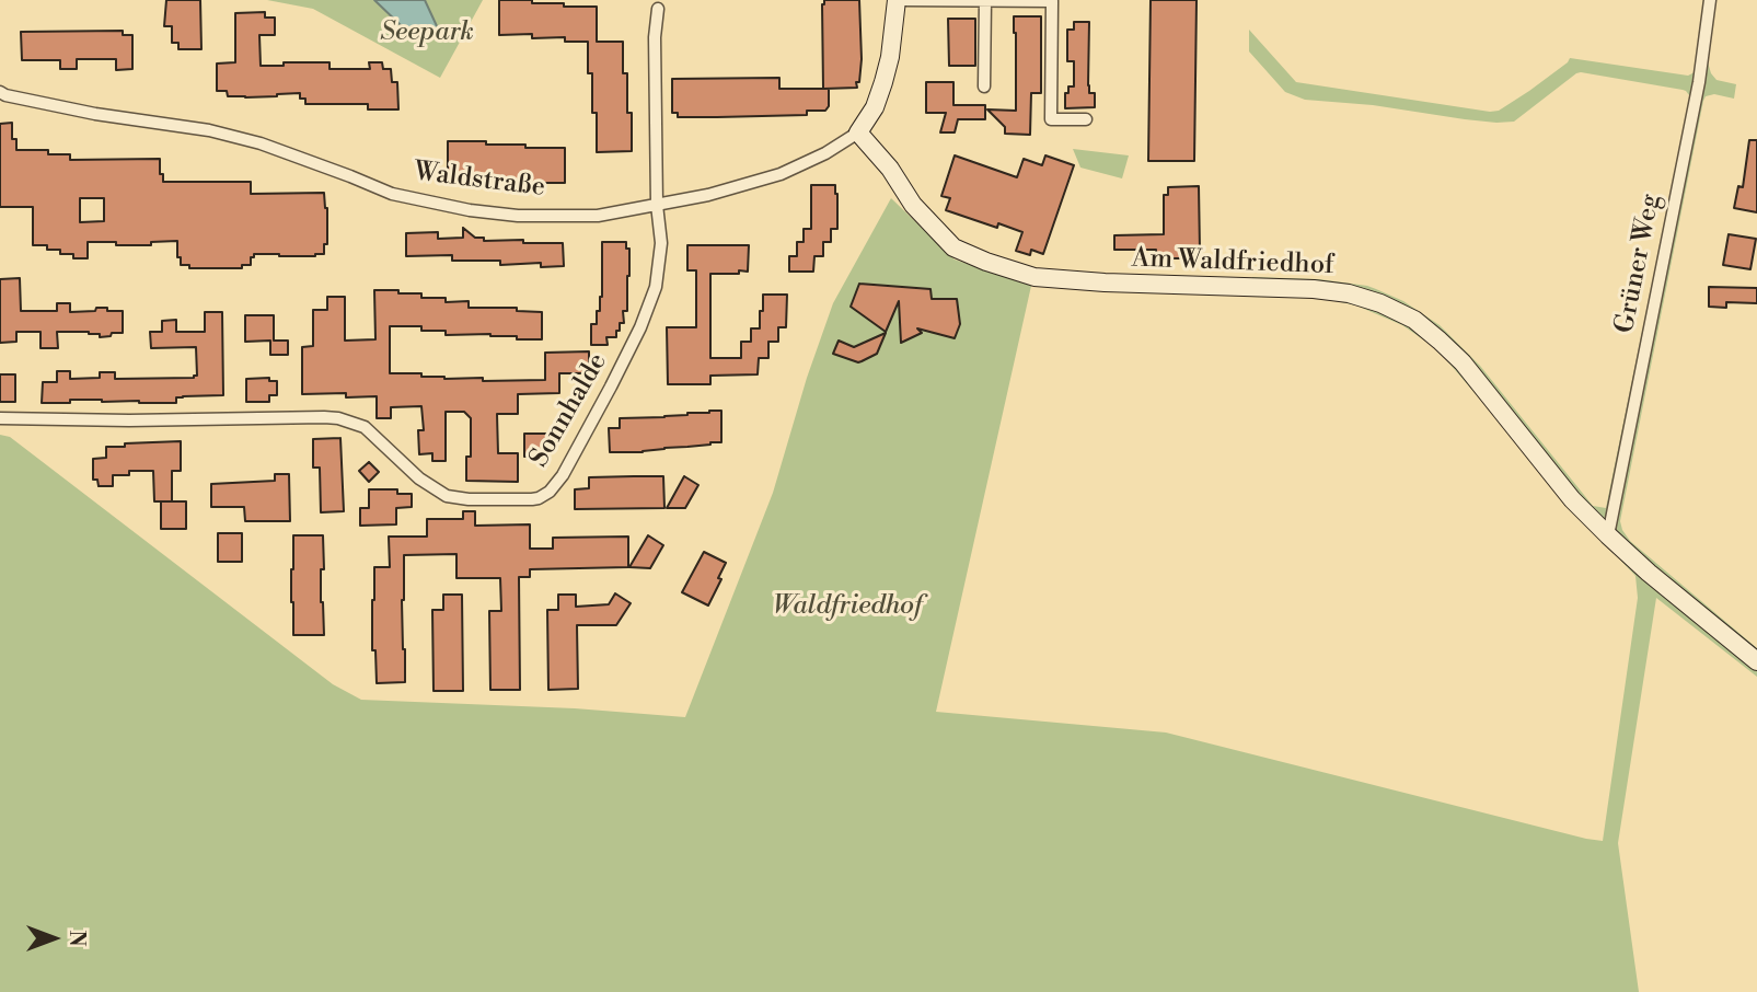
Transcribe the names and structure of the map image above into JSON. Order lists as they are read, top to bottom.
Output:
{
  "streets": {
    "street": [
      "Waldstraße",
      "Am Waldfriedhof",
      "Grüner Weg",
      "Sonnhalde"
    ]
  },
  "crossings": [
    ["Waldstraße", "Am Waldfriedhof"],
    ["Waldstraße", "Sonnhalde"],
    ["Am Waldfriedhof", "Grüner Weg"]
  ],
  "parks": ["Seepark", "Waldfriedhof"],
  "north": "right"
}
